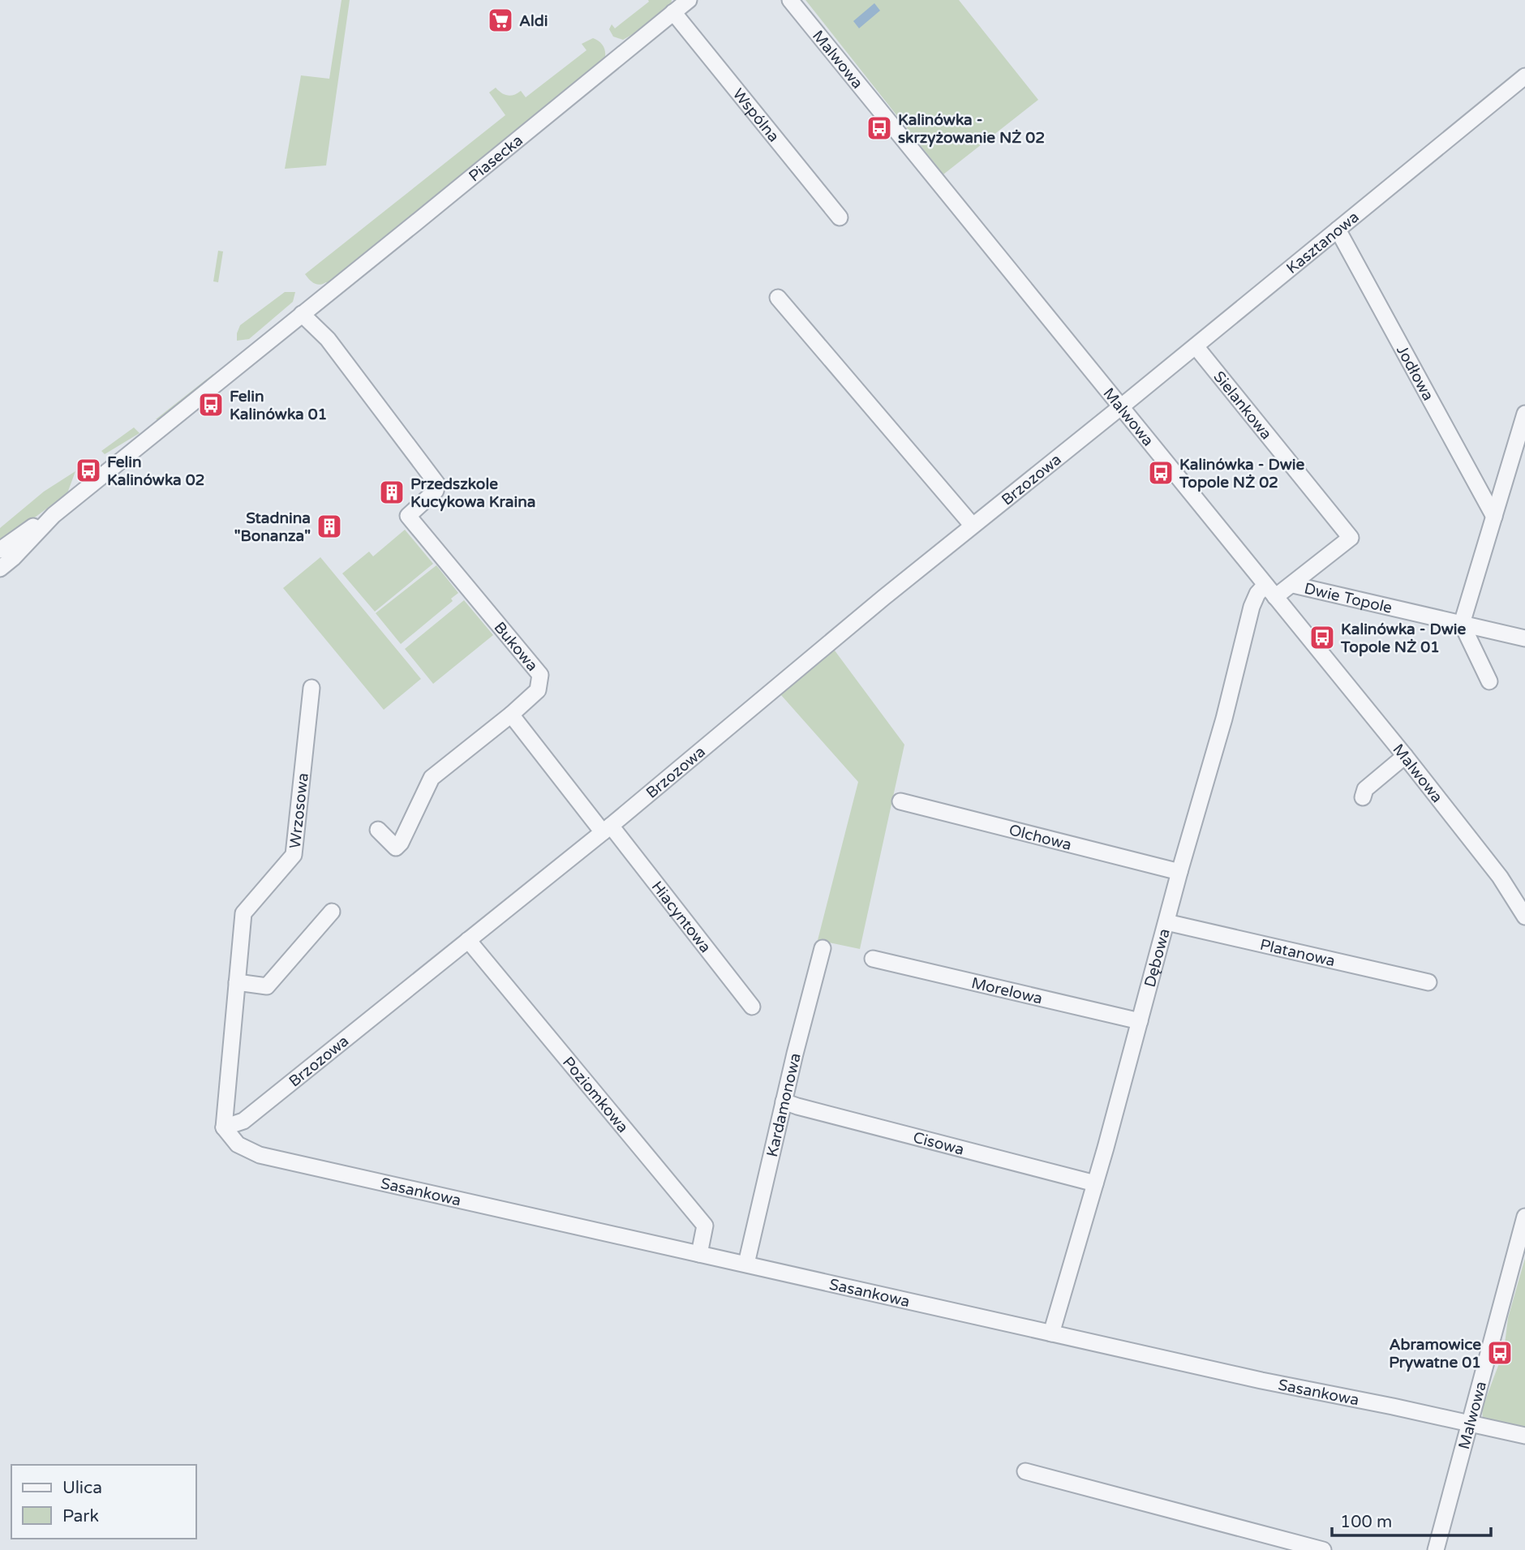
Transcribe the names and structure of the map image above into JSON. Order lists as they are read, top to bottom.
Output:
{
  "streets": {
    "street": [
      "Malwowa",
      "Wspólna",
      "Piasecka",
      "Kasztanowa",
      "Jodłowa",
      "Sielankowa",
      "Brzozowa",
      "Dwie Topole",
      "Bukowa",
      "Wrzosowa",
      "Olchowa",
      "Hiacyntowa",
      "Platanowa",
      "Dębowa",
      "Morelowa",
      "Poziomkowa",
      "Kardamonowa",
      "Cisowa",
      "Sasankowa"
    ]
  },
  "crossings": [
    ["Malwowa", "Kasztanowa"],
    ["Malwowa", "Brzozowa"],
    ["Malwowa", "Dwie Topole"],
    ["Malwowa", "Dębowa"],
    ["Malwowa", "Sasankowa"],
    ["Wspólna", "Piasecka"],
    ["Piasecka", "Bukowa"],
    ["Kasztanowa", "Jodłowa"],
    ["Kasztanowa", "Sielankowa"],
    ["Kasztanowa", "Brzozowa"],
    ["Sielankowa", "Dwie Topole"],
    ["Brzozowa", "Wrzosowa"],
    ["Brzozowa", "Hiacyntowa"],
    ["Brzozowa", "Poziomkowa"],
    ["Brzozowa", "Sasankowa"],
    ["Dwie Topole", "Dębowa"],
    ["Wrzosowa", "Sasankowa"],
    ["Olchowa", "Dębowa"],
    ["Platanowa", "Dębowa"],
    ["Dębowa", "Morelowa"],
    ["Dębowa", "Cisowa"],
    ["Dębowa", "Sasankowa"],
    ["Poziomkowa", "Sasankowa"],
    ["Kardamonowa", "Cisowa"],
    ["Kardamonowa", "Sasankowa"]
  ],
  "places": {
    "supermarket": ["Aldi"],
    "bus stop": [
      "Kalinówka - skrzyżowanie NŻ 02",
      "Felin Kalinówka 01",
      "Felin Kalinówka 02",
      "Kalinówka - Dwie Topole NŻ 02",
      "Kalinówka - Dwie Topole NŻ 01",
      "Abramowice Prywatne 01"
    ],
    "building": ["Przedszkole Kucykowa Kraina", "Stadnina \"Bonanza\""]
  },
  "legend": ["Ulica", "Park"],
  "scale_bar": "100 m"
}
